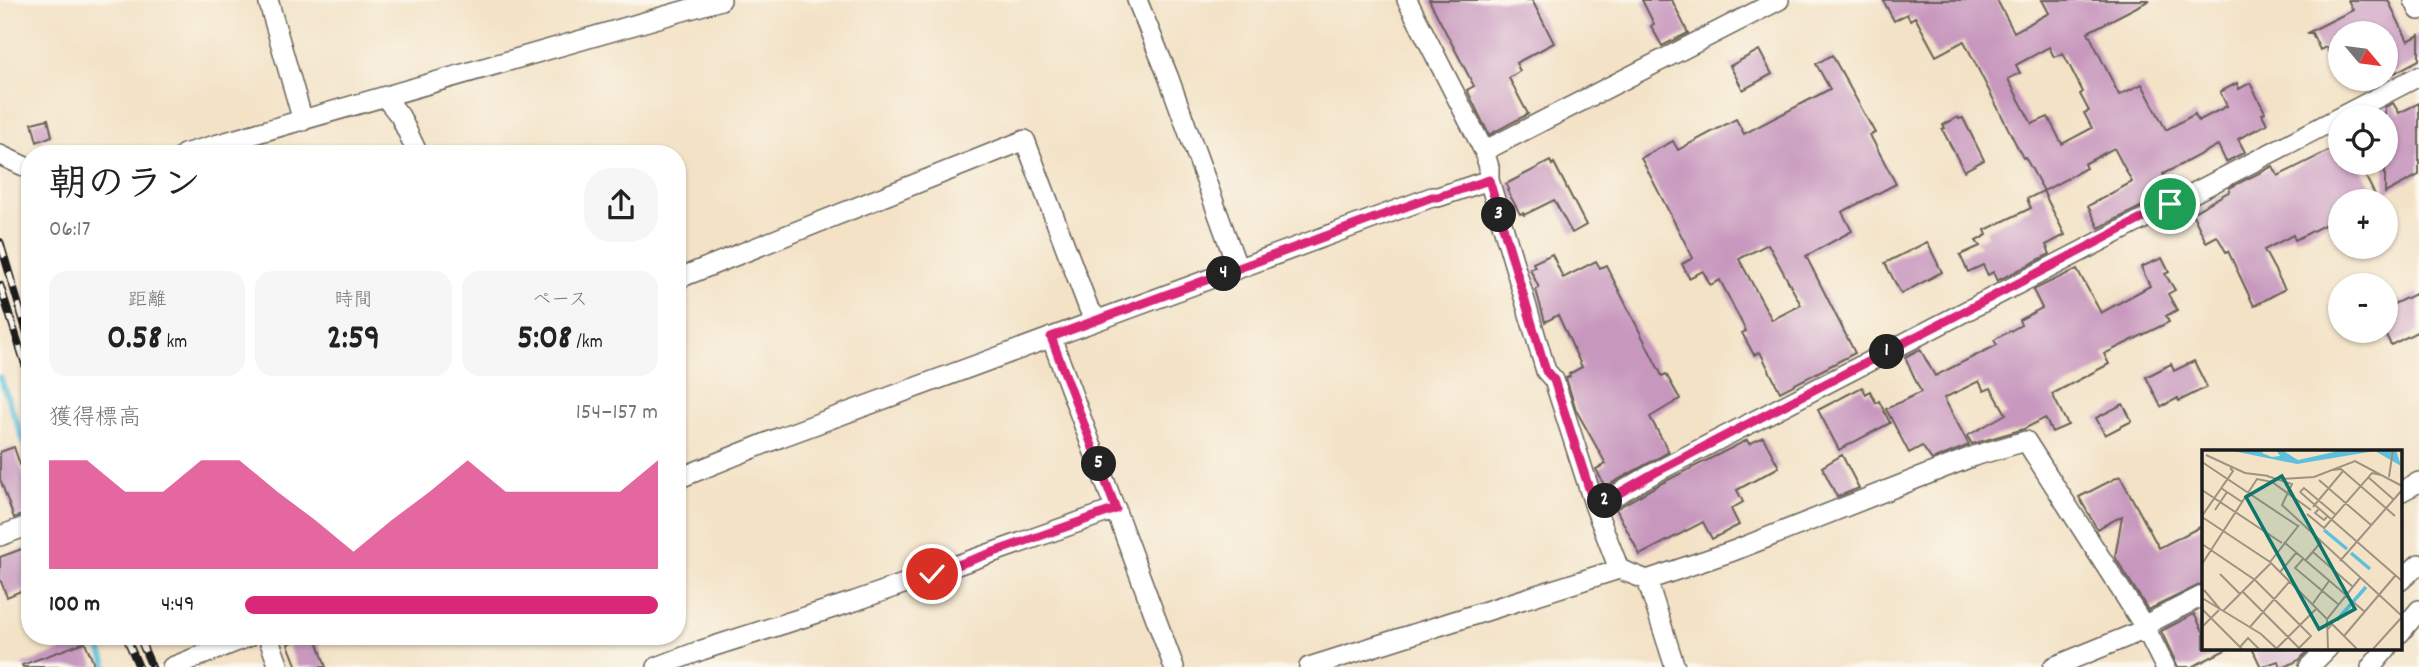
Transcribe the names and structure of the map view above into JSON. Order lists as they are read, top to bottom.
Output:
{
  "north": "bottom right",
  "page": {
    "map_buttons": ["+", "−"],
    "heading": ["朝のラン", "06:17"],
    "pins": [
      "3",
      "4",
      "1",
      "5",
      "2"
    ],
    "stats": [
      ["距離", "0.58 km"],
      ["時間", "2:59"],
      ["ペース", "5:08 /km"]
    ],
    "chart": ["獲得標高", "154–157 m"],
    "list": [
      {
        "name": "100 m",
        "note": "4:49"
      }
    ]
  }
}
